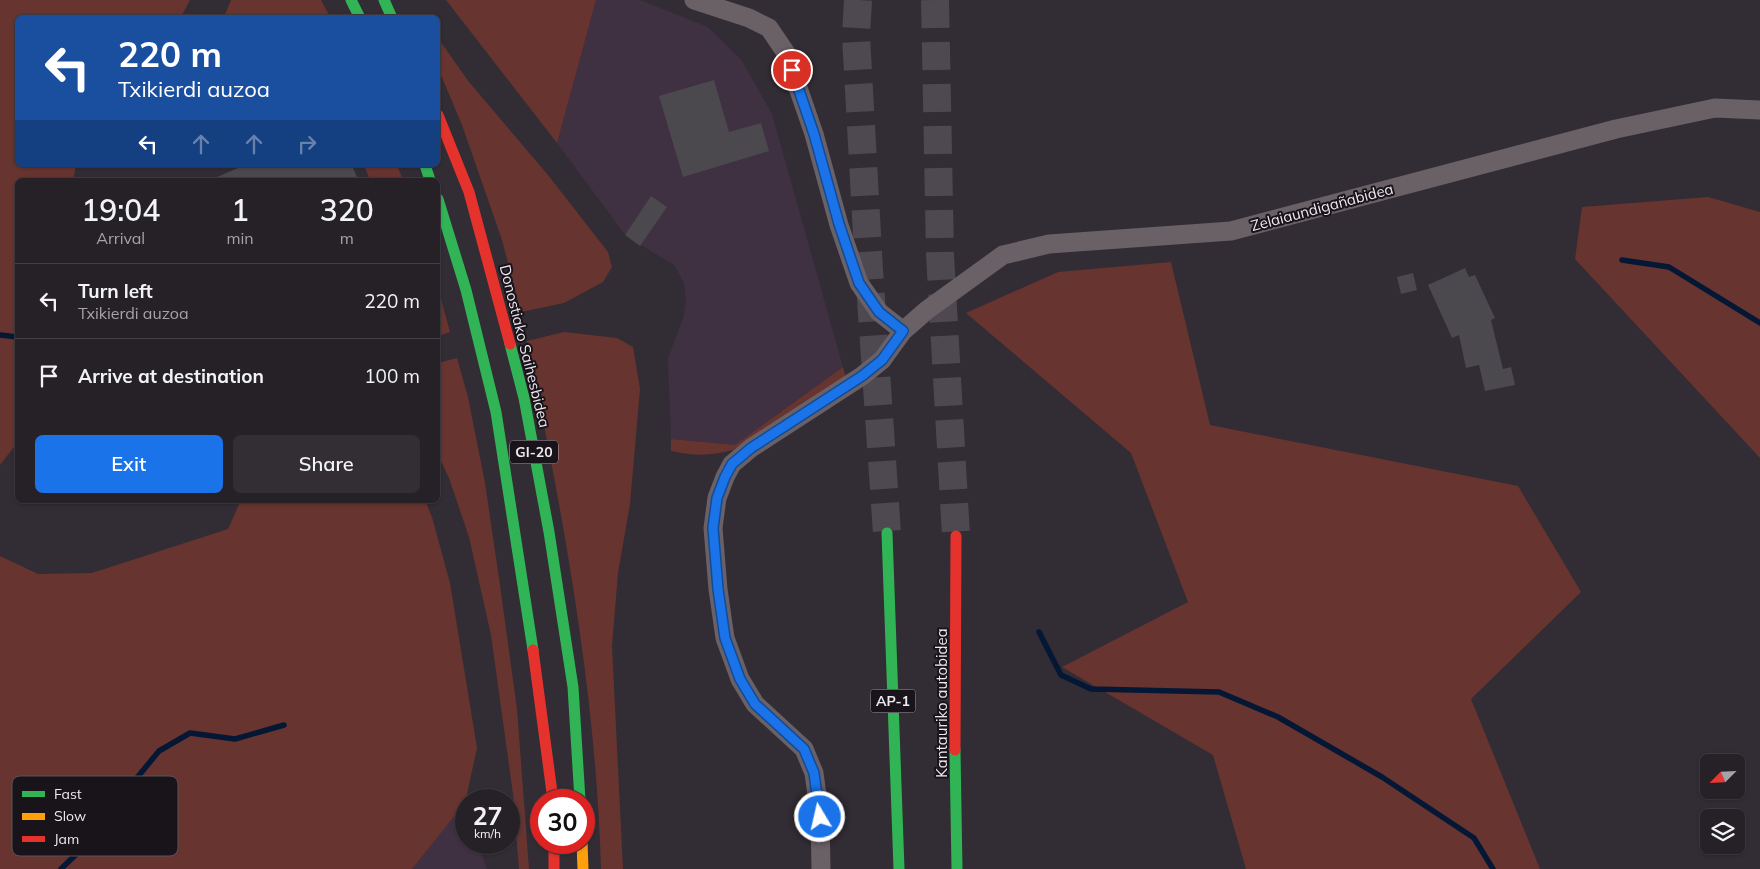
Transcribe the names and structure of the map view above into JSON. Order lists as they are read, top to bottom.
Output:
{
  "streets": {
    "highway": [
      "Donostiako Saihesbidea",
      "GI-20",
      "AP-1",
      "Kantauriko autobidea"
    ],
    "street": ["Zelaiaundigañabidea"]
  },
  "legend": ["Fast", "Slow", "Jam"],
  "north": "bottom left",
  "page": {
    "turn": ["220 m", "Txikierdi auzoa"],
    "eta": [
      "19:04",
      "Arrival",
      "1",
      "min",
      "320",
      "m"
    ],
    "list": [
      {
        "name": "Turn left",
        "note": "Txikierdi auzoa",
        "value": "220 m"
      },
      {
        "name": "Arrive at destination",
        "value": "100 m"
      }
    ],
    "buttons": ["Exit", "Share"],
    "speed": "27 km/h",
    "limit": "30"
  }
}
